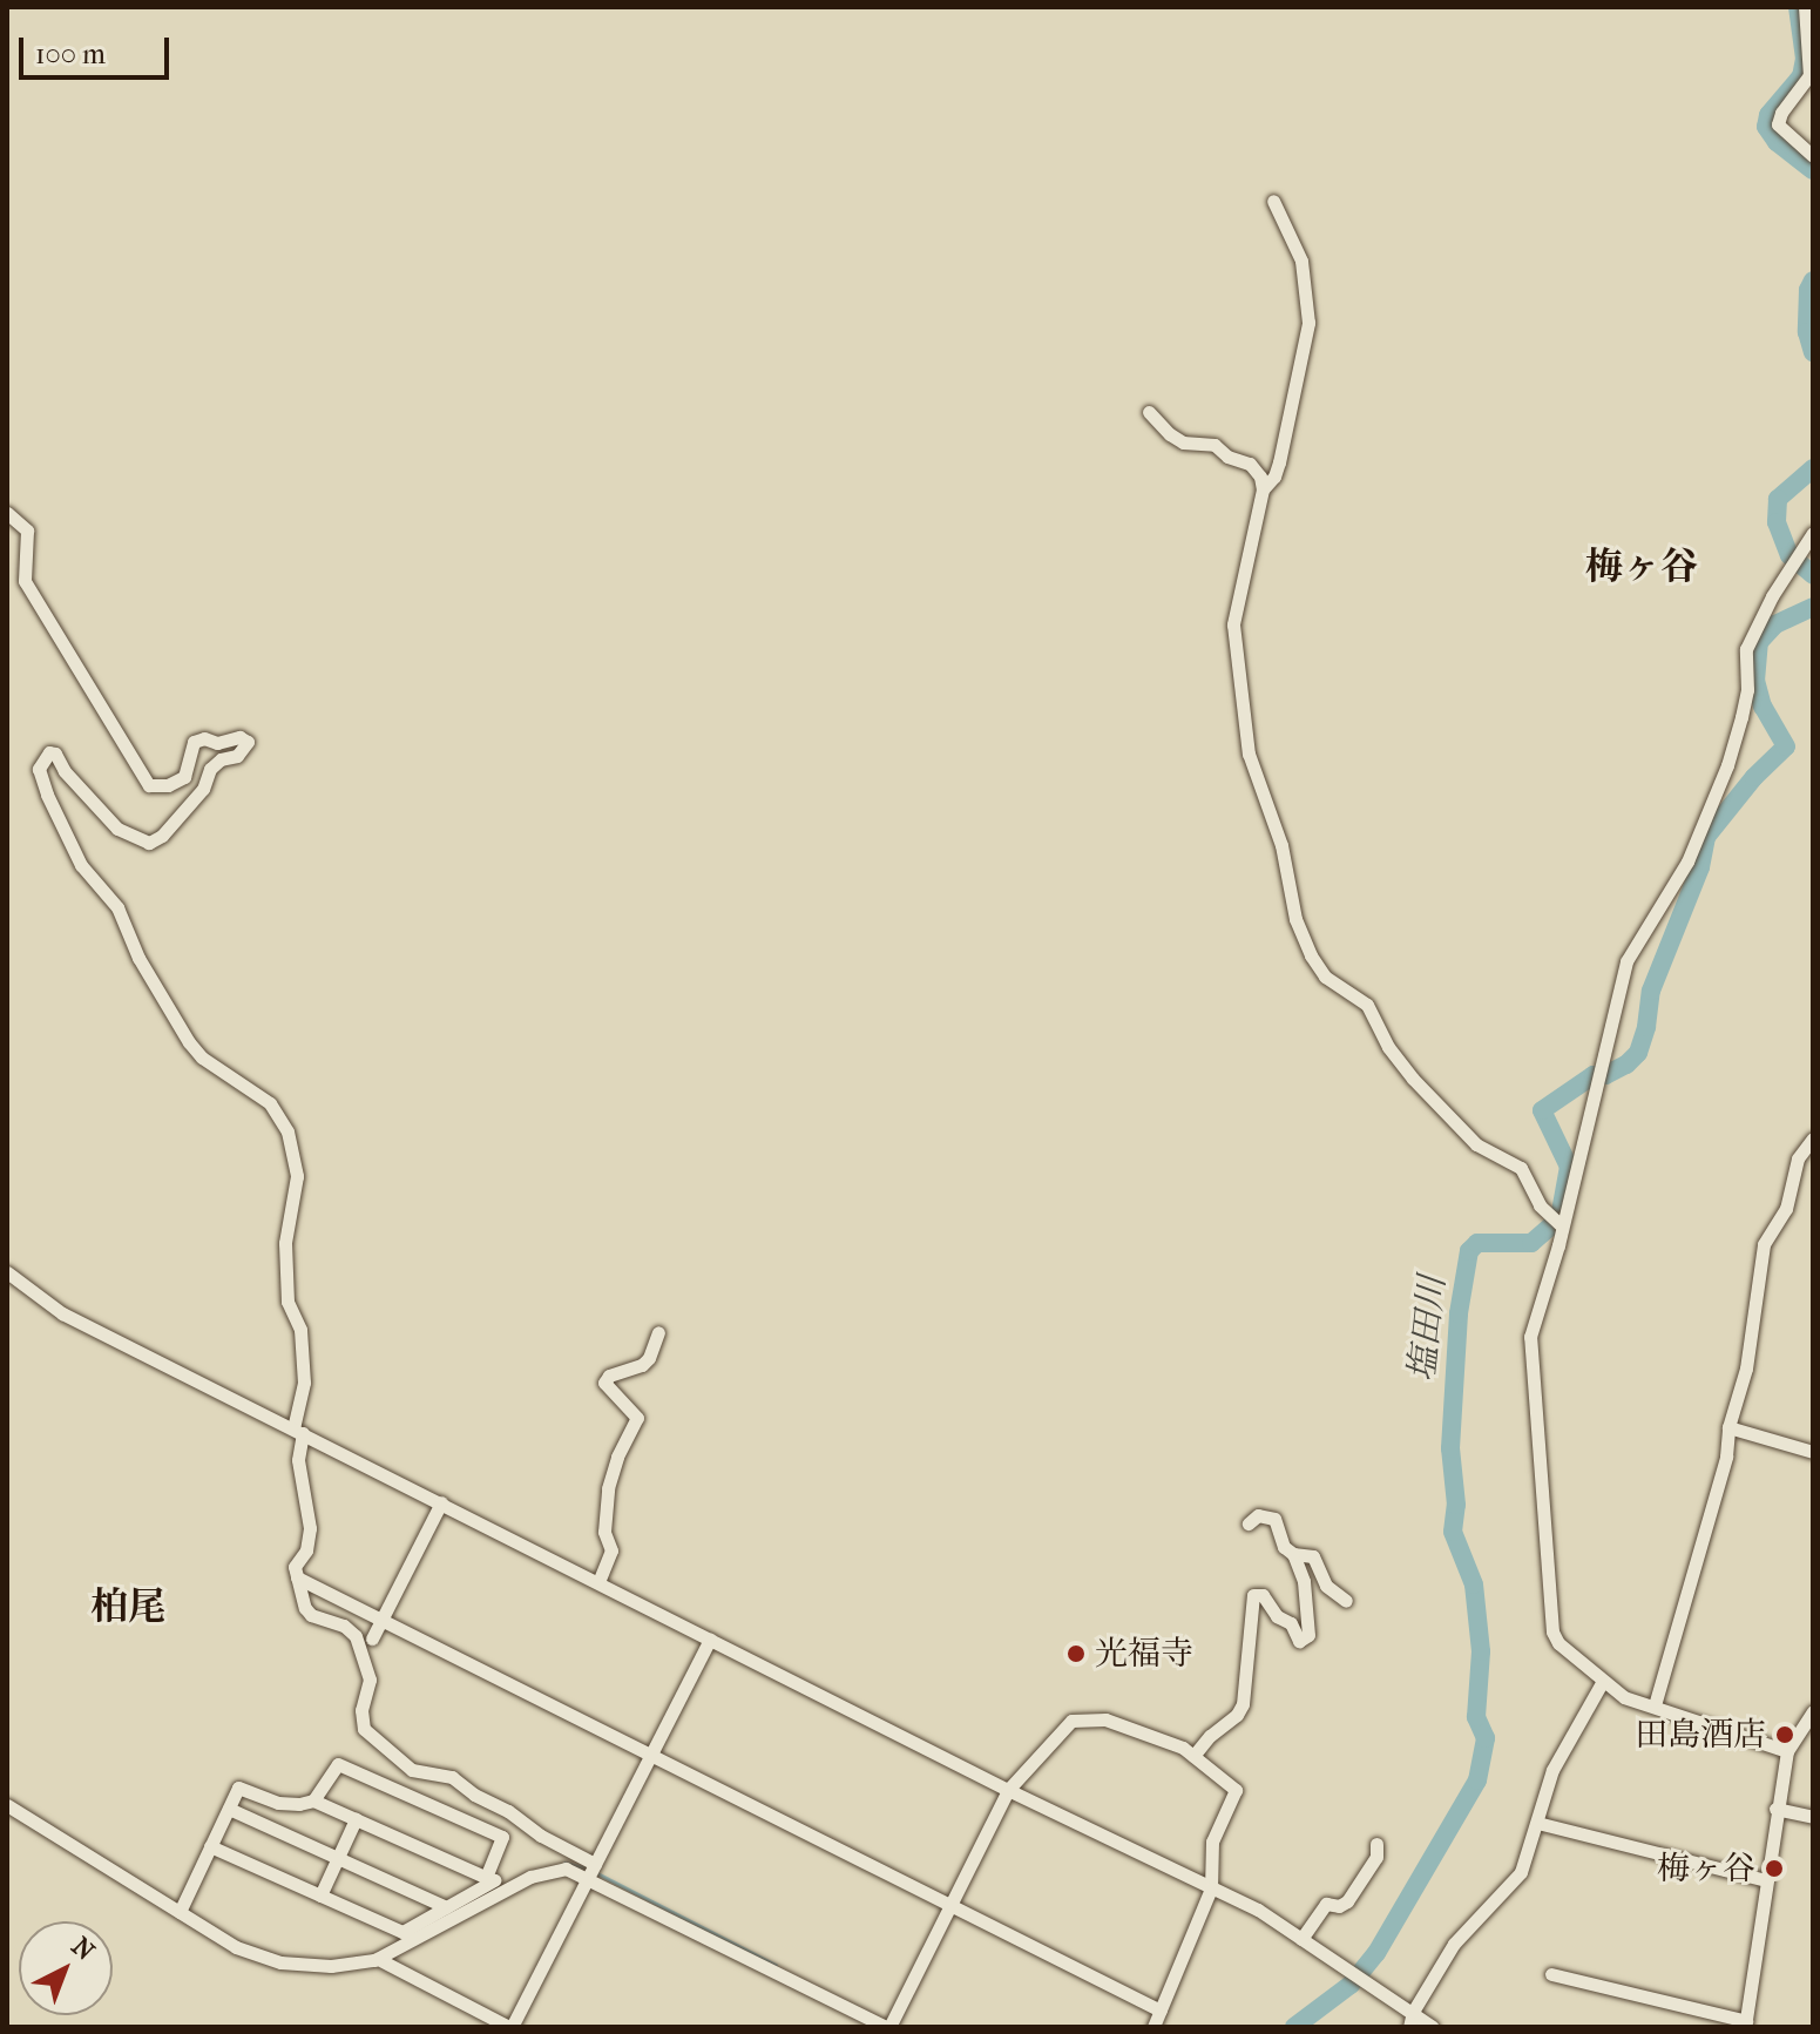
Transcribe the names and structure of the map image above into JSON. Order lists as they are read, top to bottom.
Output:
{
  "districts": ["梅ヶ谷", "柏尾"],
  "water": ["塩田川"],
  "places": ["光福寺", "田島酒店", "梅ヶ谷"],
  "scale_bar": "100 m",
  "north": "top right"
}
